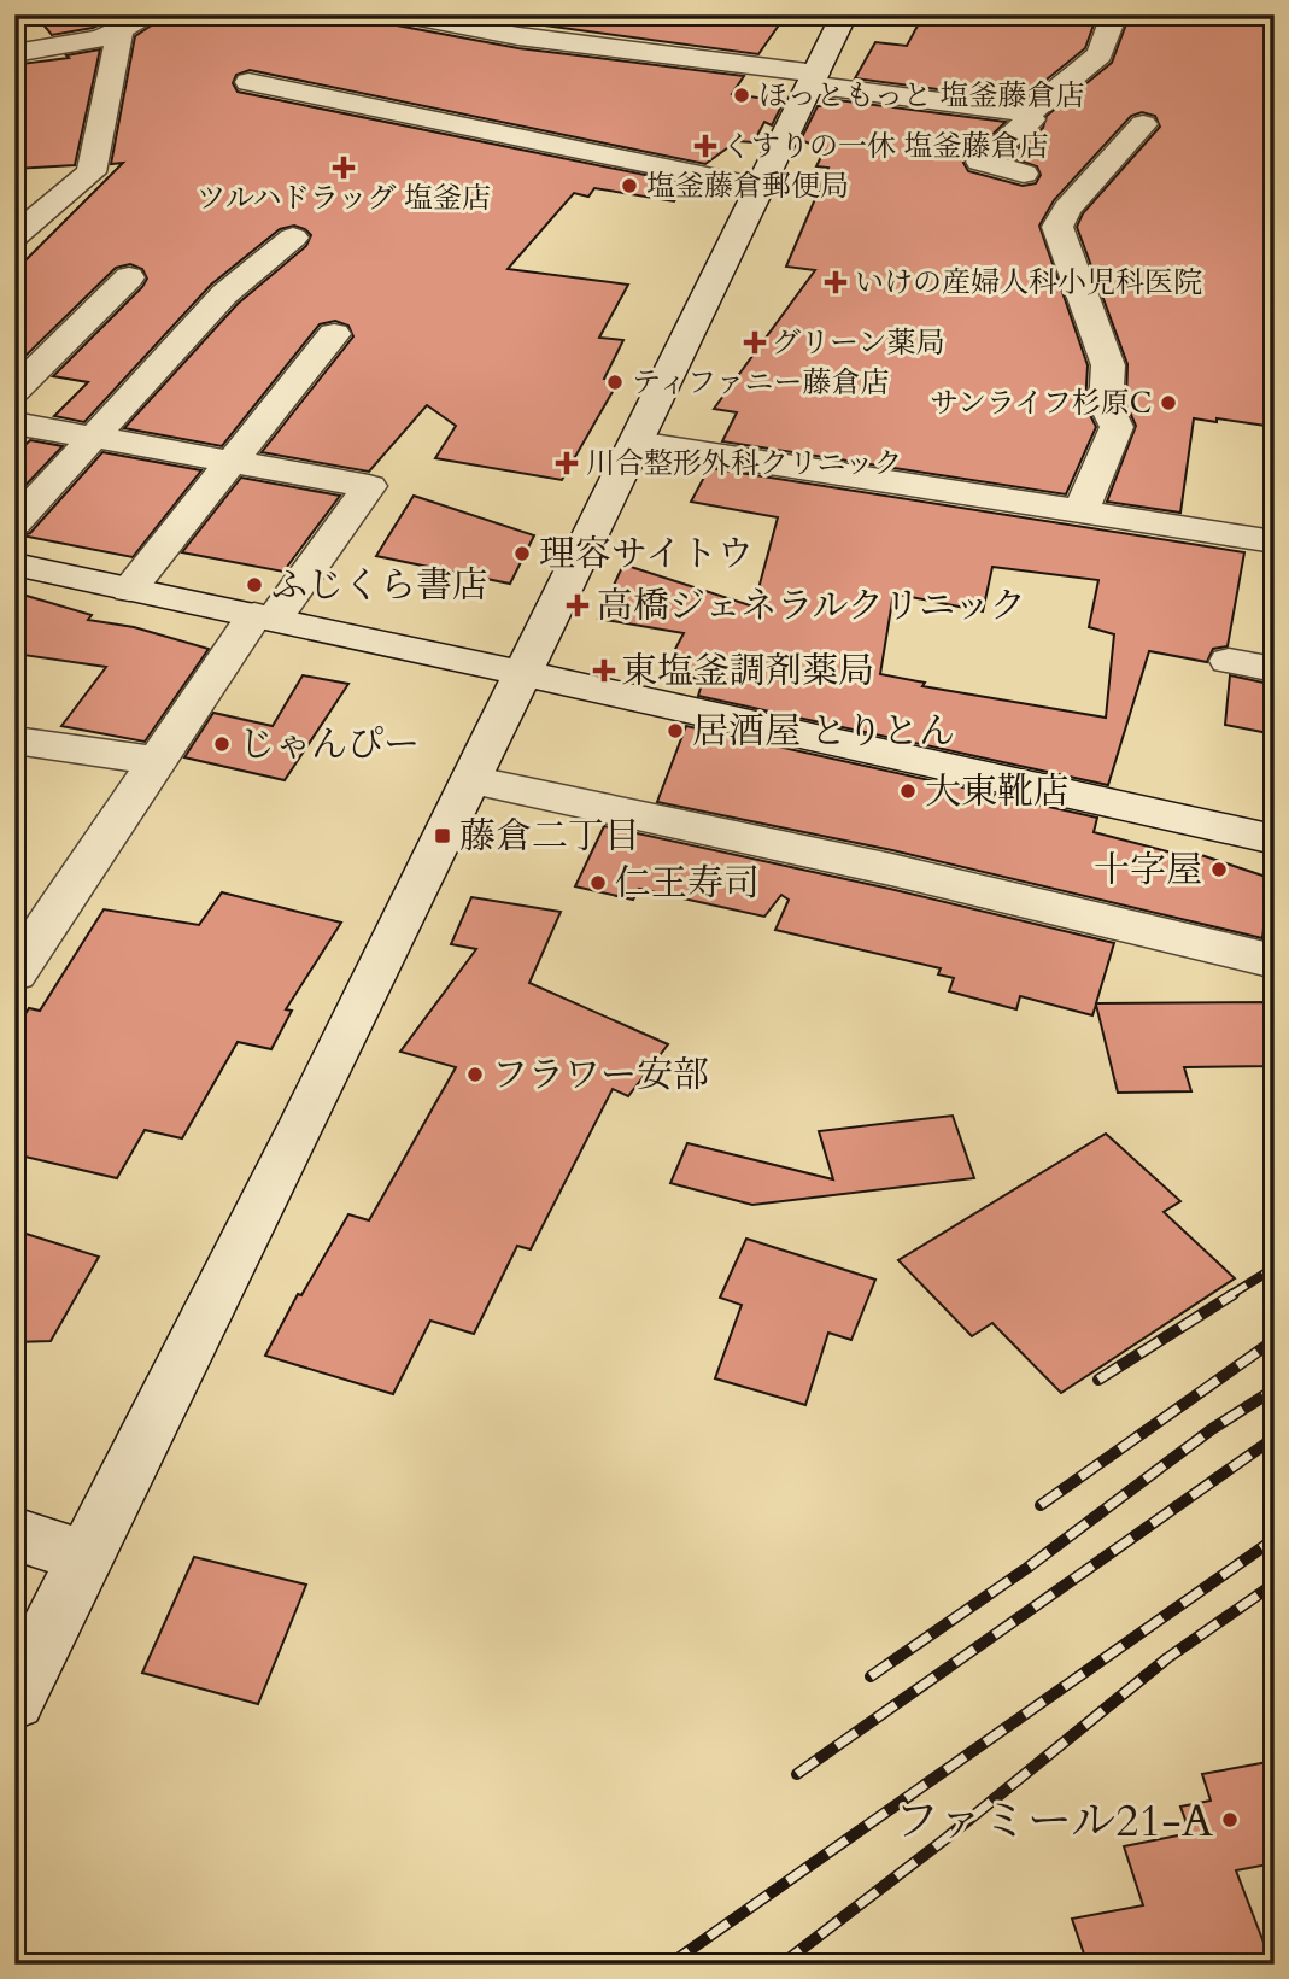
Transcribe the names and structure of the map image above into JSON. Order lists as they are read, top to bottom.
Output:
{
  "places": {
    "other": [
      "ほっともっと 塩釜藤倉店",
      "塩釜藤倉郵便局",
      "ティファニー藤倉店",
      "サンライフ杉原C",
      "理容サイトウ",
      "ふじくら書店",
      "居酒屋 とりとん",
      "じゃんぴー",
      "大東靴店",
      "十字屋",
      "仁王寿司",
      "フラワー安部",
      "ファミール21-A"
    ],
    "health": [
      "くすりの一休 塩釜藤倉店",
      "ツルハドラッグ 塩釜店",
      "いけの産婦人科小児科医院",
      "グリーン薬局",
      "川合整形外科クリニック",
      "高橋ジェネラルクリニック",
      "東塩釜調剤薬局"
    ],
    "transit": ["藤倉二丁目"]
  }
}
